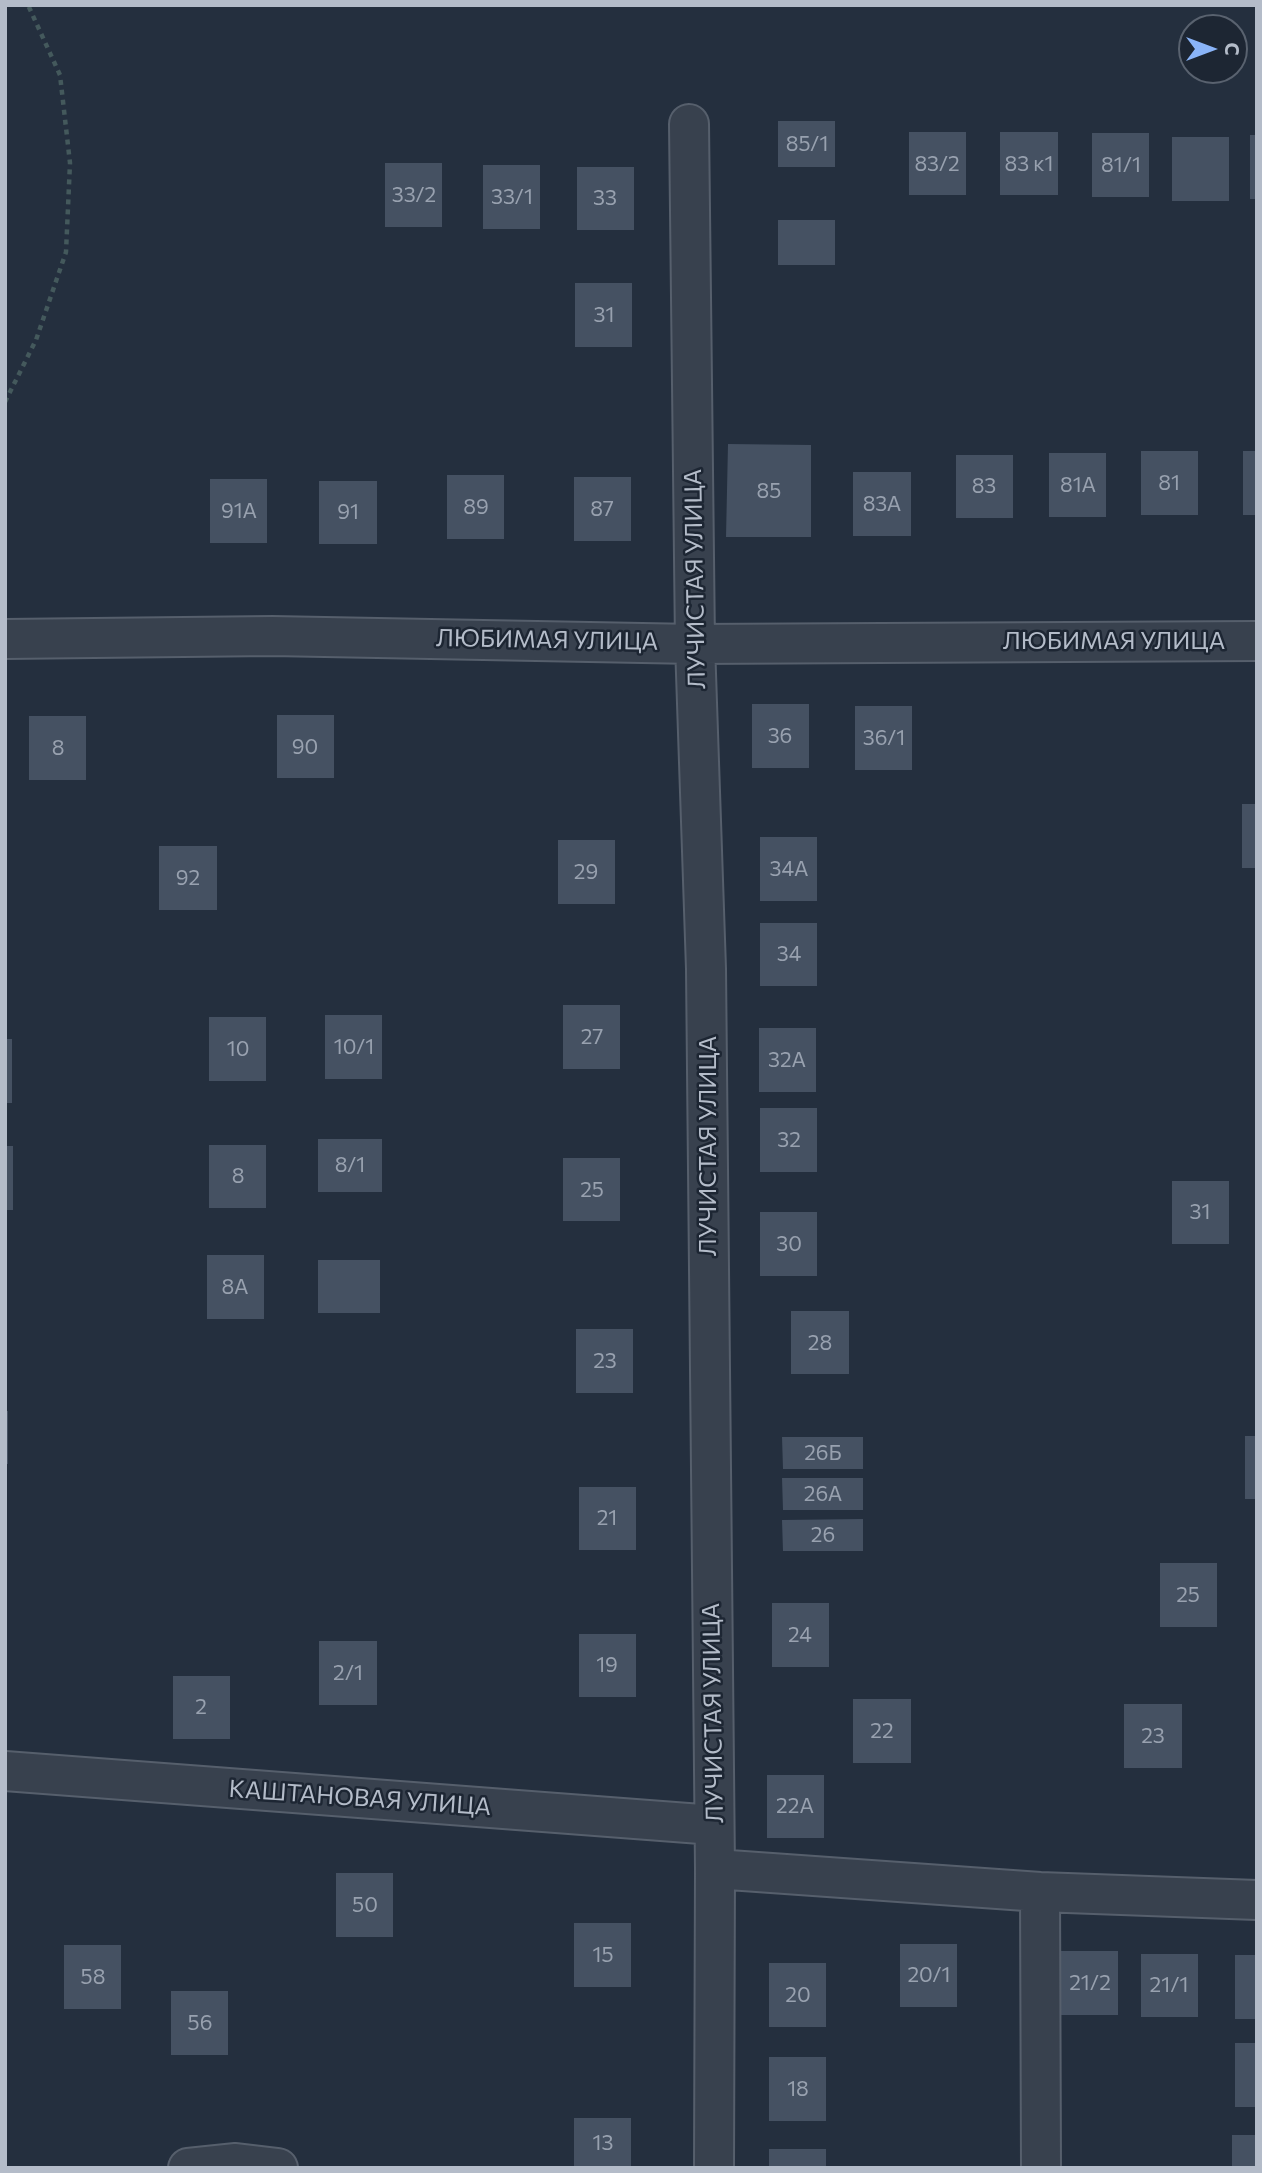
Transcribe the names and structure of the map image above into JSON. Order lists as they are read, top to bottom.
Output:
{
  "streets": {
    "street": ["ЛУЧИСТАЯ УЛИЦА", "ЛЮБИМАЯ УЛИЦА", "КАШТАНОВАЯ УЛИЦА"]
  },
  "crossings": [
    ["ЛУЧИСТАЯ УЛИЦА", "ЛЮБИМАЯ УЛИЦА"],
    ["ЛУЧИСТАЯ УЛИЦА", "КАШТАНОВАЯ УЛИЦА"]
  ],
  "house_numbers": [
    "85/1",
    "83/2",
    "83 к1",
    "81/1",
    "33/2",
    "33/1",
    "33",
    "31",
    "81",
    "81А",
    "83",
    "85",
    "83А",
    "89",
    "87",
    "91А",
    "91",
    "36",
    "36/1",
    "90",
    "8",
    "34А",
    "29",
    "92",
    "34",
    "27",
    "10/1",
    "10",
    "32А",
    "32",
    "8/1",
    "8",
    "25",
    "31",
    "30",
    "8А",
    "28",
    "23",
    "26Б",
    "26А",
    "21",
    "26",
    "25",
    "24",
    "19",
    "2/1",
    "2",
    "22",
    "23",
    "22А",
    "50",
    "15",
    "20/1",
    "58",
    "21/2",
    "21/1",
    "20",
    "56",
    "18",
    "13"
  ],
  "north": "right"
}
